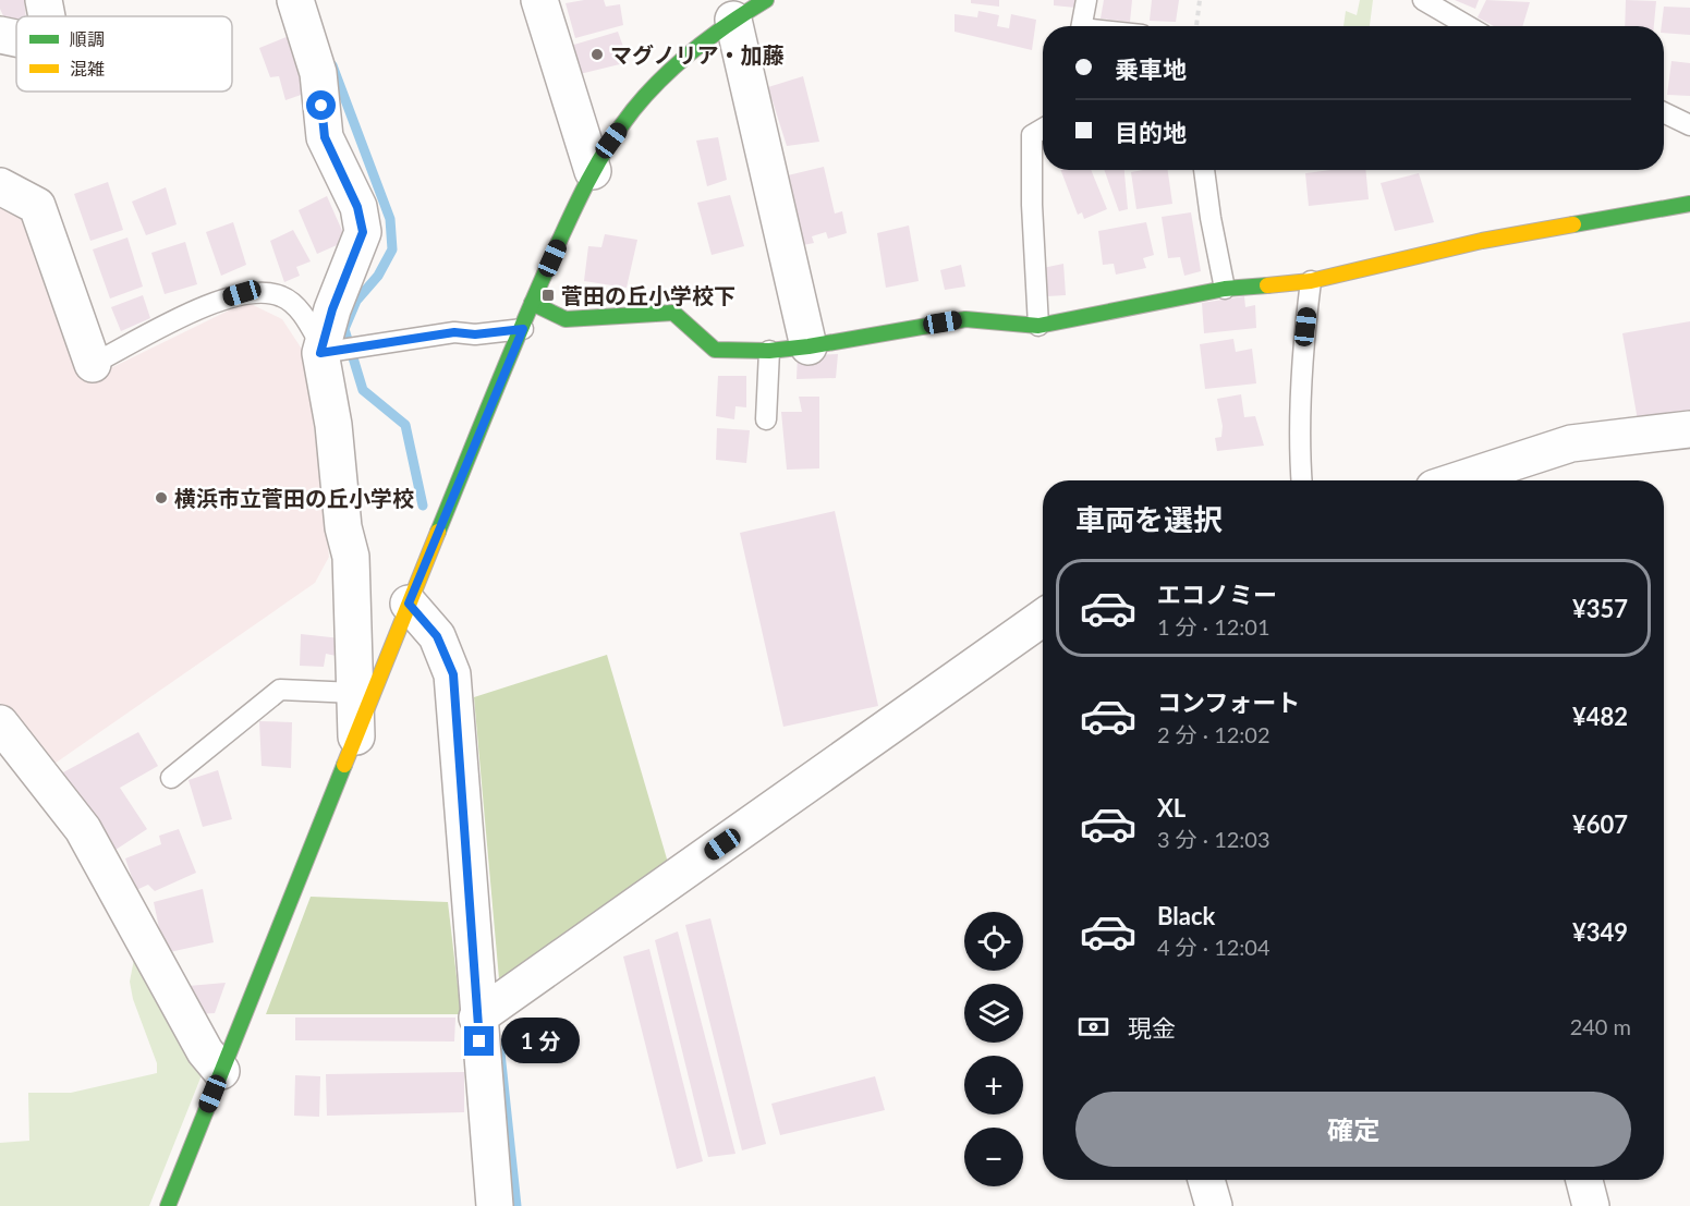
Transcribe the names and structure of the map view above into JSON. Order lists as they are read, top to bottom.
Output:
{
  "places": {
    "other": ["マグノリア・加藤", "横浜市立菅田の丘小学校"],
    "transit": ["菅田の丘小学校下"]
  },
  "legend": ["順調", "混雑"],
  "page": {
    "banner": ["乗車地", "目的地"],
    "heading": "車両を選択",
    "list": [
      {
        "name": "エコノミー",
        "note": "1 分 · 12:01",
        "value": "¥357"
      },
      {
        "name": "コンフォート",
        "note": "2 分 · 12:02",
        "value": "¥482"
      },
      {
        "name": "XL",
        "note": "3 分 · 12:03",
        "value": "¥607"
      },
      {
        "name": "Black",
        "note": "4 分 · 12:04",
        "value": "¥349"
      }
    ],
    "map_buttons": ["+", "−"],
    "pay": ["現金", "240 m"],
    "bubble": "1 分",
    "buttons": "確定"
  }
}
